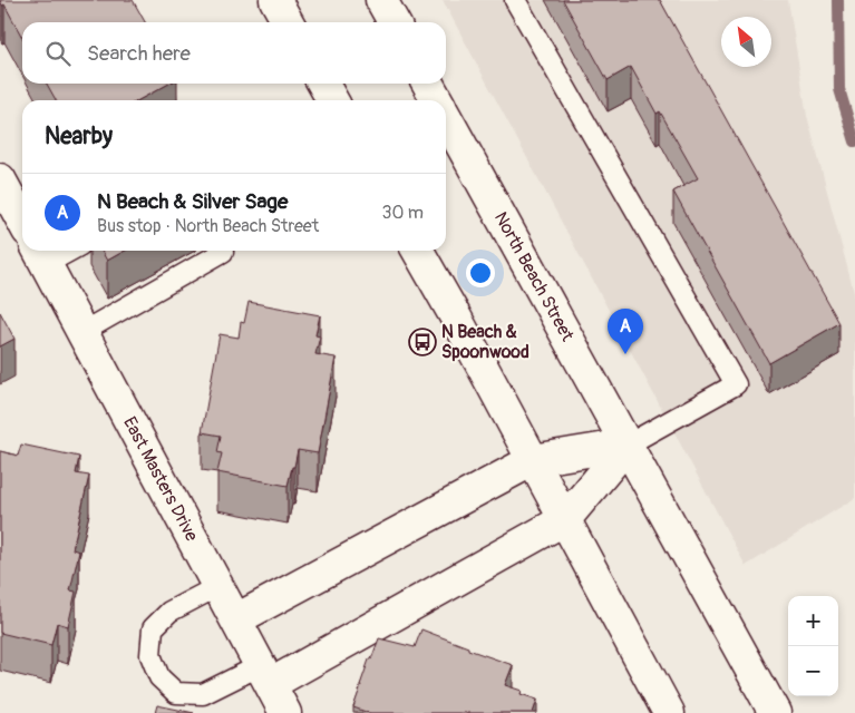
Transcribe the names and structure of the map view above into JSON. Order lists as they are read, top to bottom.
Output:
{
  "streets": {
    "street": ["North Beach Street", "East Masters Drive"]
  },
  "places": {
    "bus stop": ["N Beach & Spoonwood"]
  },
  "north": "top left",
  "page": {
    "search": "Search here",
    "heading": "Nearby",
    "list": [
      {
        "mark": "A",
        "name": "N Beach & Silver Sage",
        "note": "Bus stop · North Beach Street",
        "value": "30 m"
      }
    ],
    "pins": "A",
    "map_buttons": ["+", "−"]
  }
}
